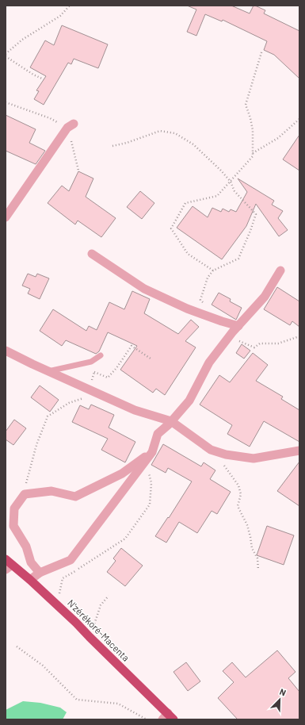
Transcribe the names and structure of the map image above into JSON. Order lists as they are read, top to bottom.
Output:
{
  "streets": {
    "highway": ["N'zérékoré-Macenta"]
  },
  "north": "top right"
}
